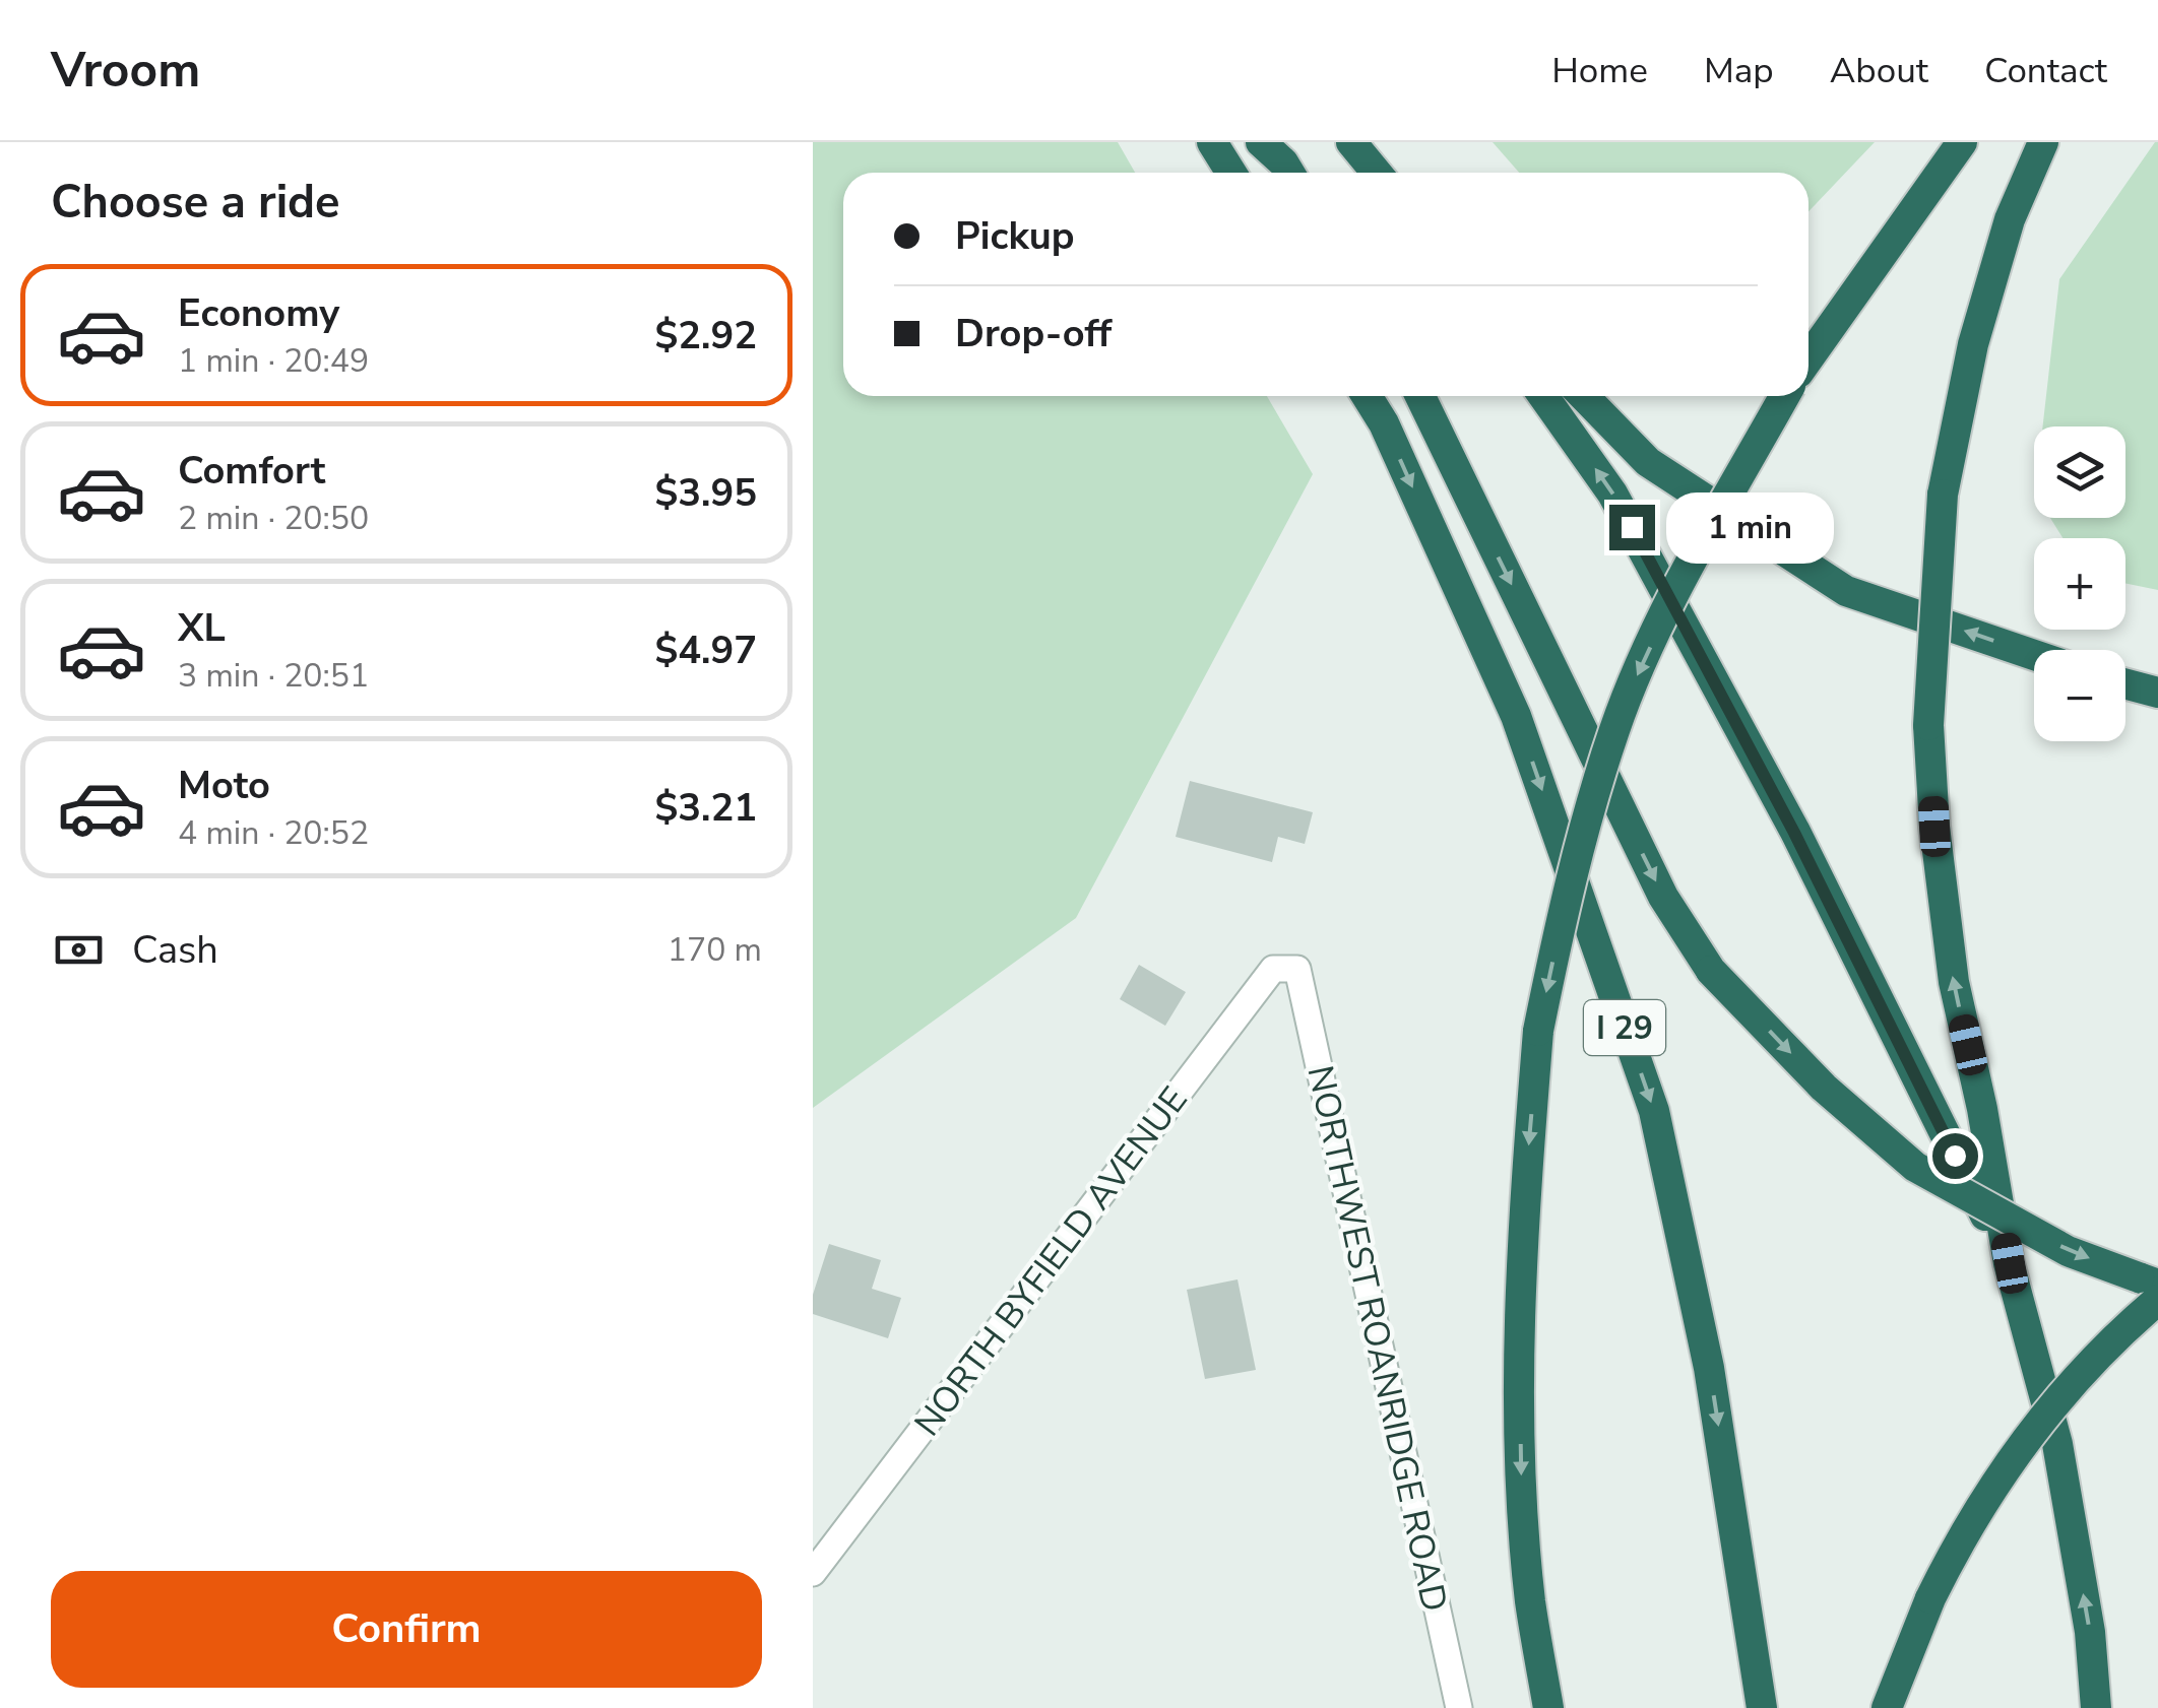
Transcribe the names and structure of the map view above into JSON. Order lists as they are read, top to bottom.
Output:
{
  "streets": {
    "highway": ["I 29"],
    "street": ["NORTH BYFIELD AVENUE", "NORTHWEST ROANRIDGE ROAD"]
  },
  "crossings": [
    ["NORTH BYFIELD AVENUE", "NORTHWEST ROANRIDGE ROAD"]
  ],
  "page": {
    "header": "Vroom",
    "nav": [
      "Home",
      "Map",
      "About",
      "Contact"
    ],
    "heading": "Choose a ride",
    "banner": ["Pickup", "Drop-off"],
    "list": [
      {
        "name": "Economy",
        "note": "1 min · 20:49",
        "value": "$2.92"
      },
      {
        "name": "Comfort",
        "note": "2 min · 20:50",
        "value": "$3.95"
      },
      {
        "name": "XL",
        "note": "3 min · 20:51",
        "value": "$4.97"
      },
      {
        "name": "Moto",
        "note": "4 min · 20:52",
        "value": "$3.21"
      }
    ],
    "map_buttons": ["+", "−"],
    "bubble": "1 min",
    "pay": ["Cash", "170 m"],
    "buttons": "Confirm"
  }
}
